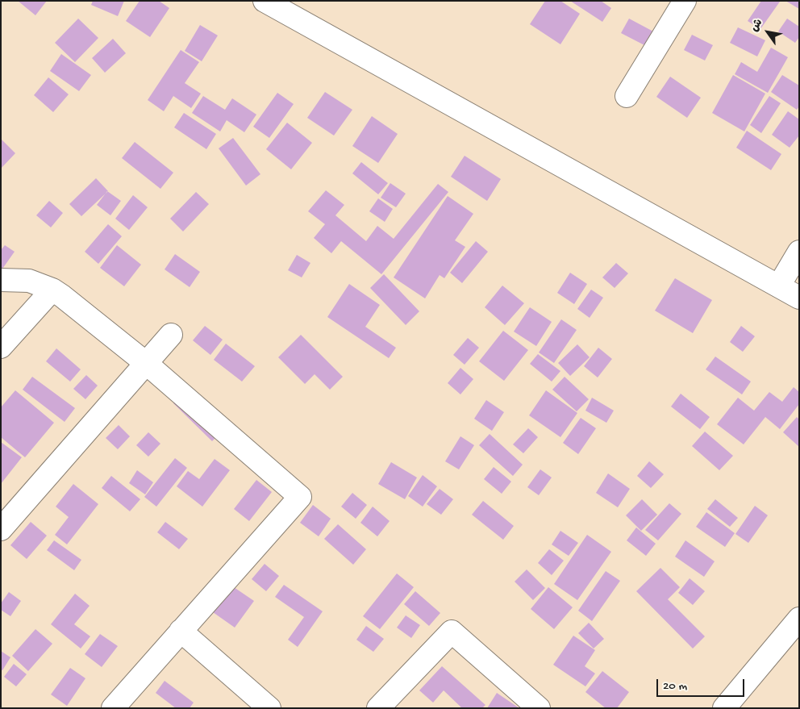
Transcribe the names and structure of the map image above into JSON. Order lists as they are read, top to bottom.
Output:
{
  "scale_bar": "20 m",
  "north": "top left"
}
